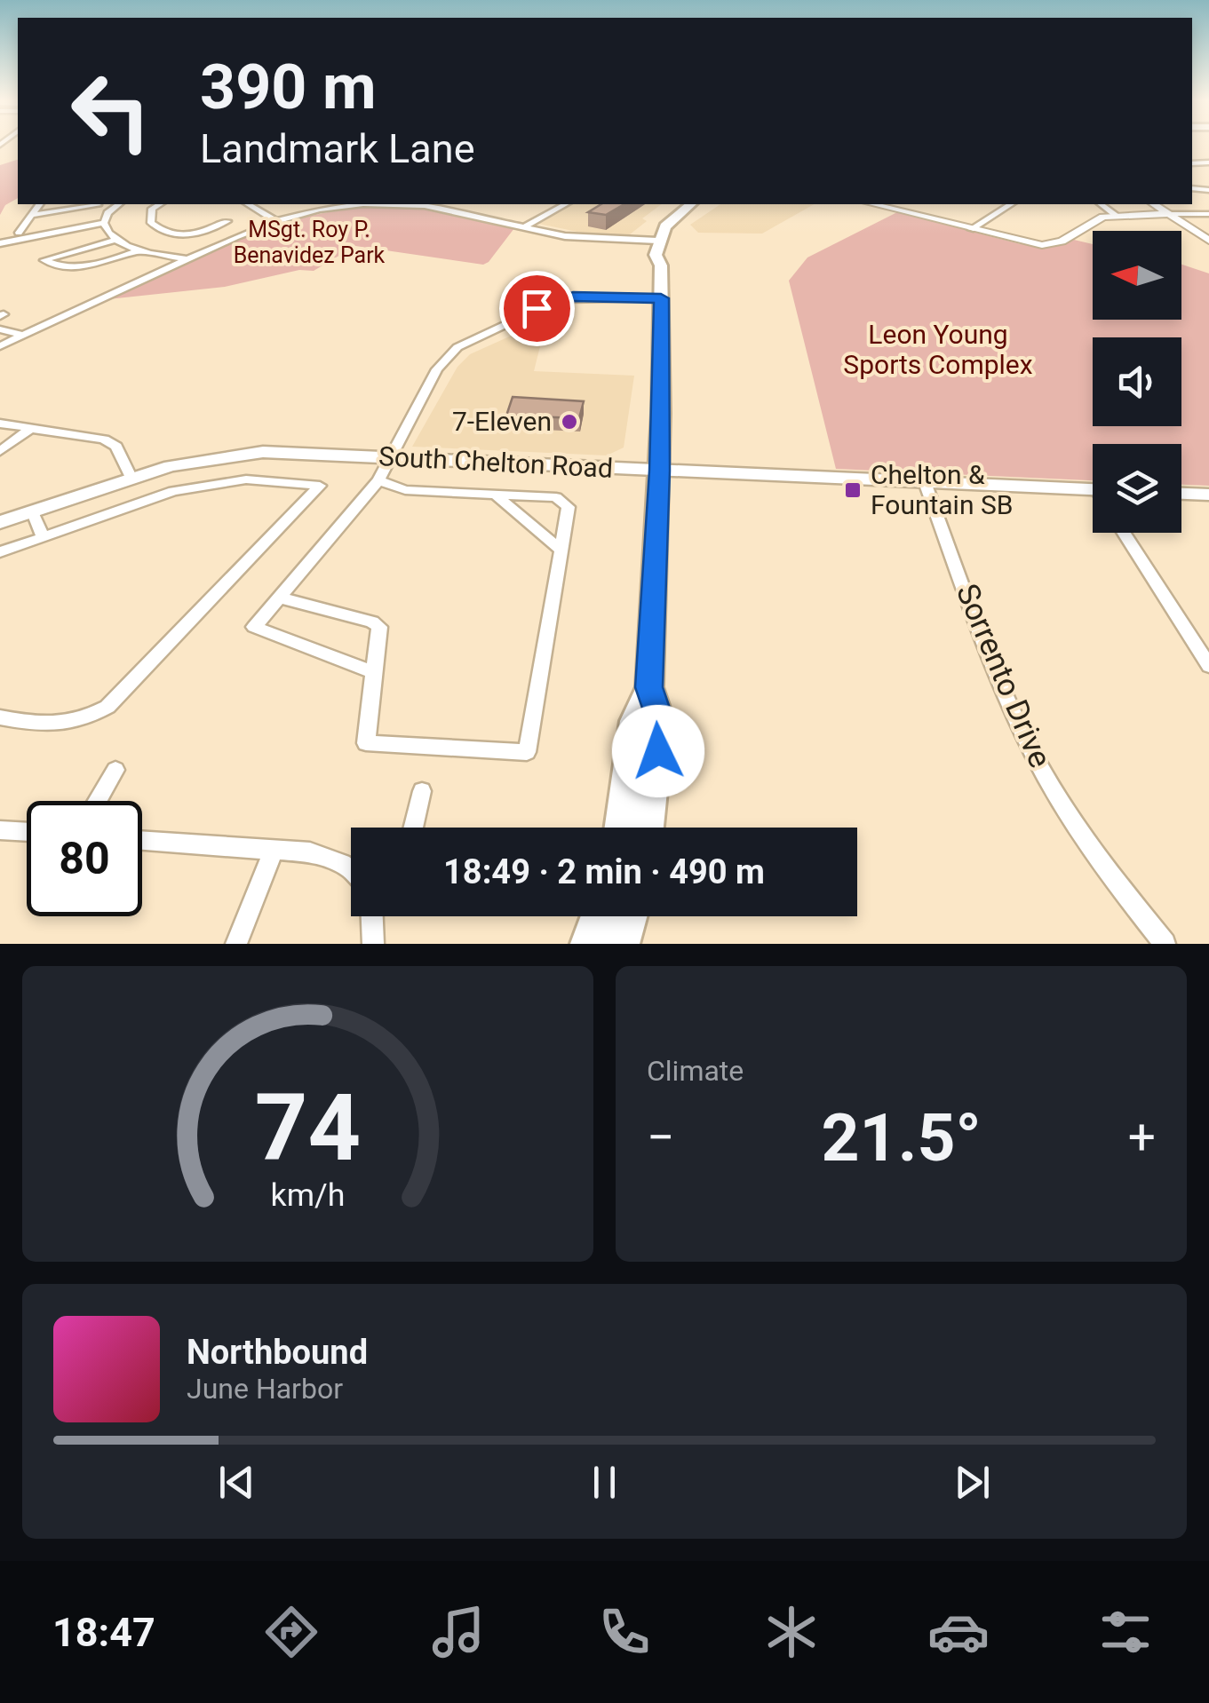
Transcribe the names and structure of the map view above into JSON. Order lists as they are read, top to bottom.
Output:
{
  "streets": {
    "main road": ["South Chelton Road"],
    "street": ["Sorrento Drive"]
  },
  "crossings": [
    ["South Chelton Road", "Sorrento Drive"]
  ],
  "parks": ["MSgt. Roy P. Benavidez Park", "Leon Young Sports Complex"],
  "places": {
    "other": ["7-Eleven"],
    "transit": ["Chelton & Fountain SB"]
  },
  "north": "left",
  "page": {
    "turn": ["390 m", "Landmark Lane"],
    "limit": "80",
    "trip": "18:49 · 2 min · 490 m",
    "tile": "Climate",
    "heat": ["−", "21.5°", "+"],
    "song": ["Northbound", "June Harbor"],
    "tabs": "18:47",
    "gauge": ["74", "km/h"]
  }
}
